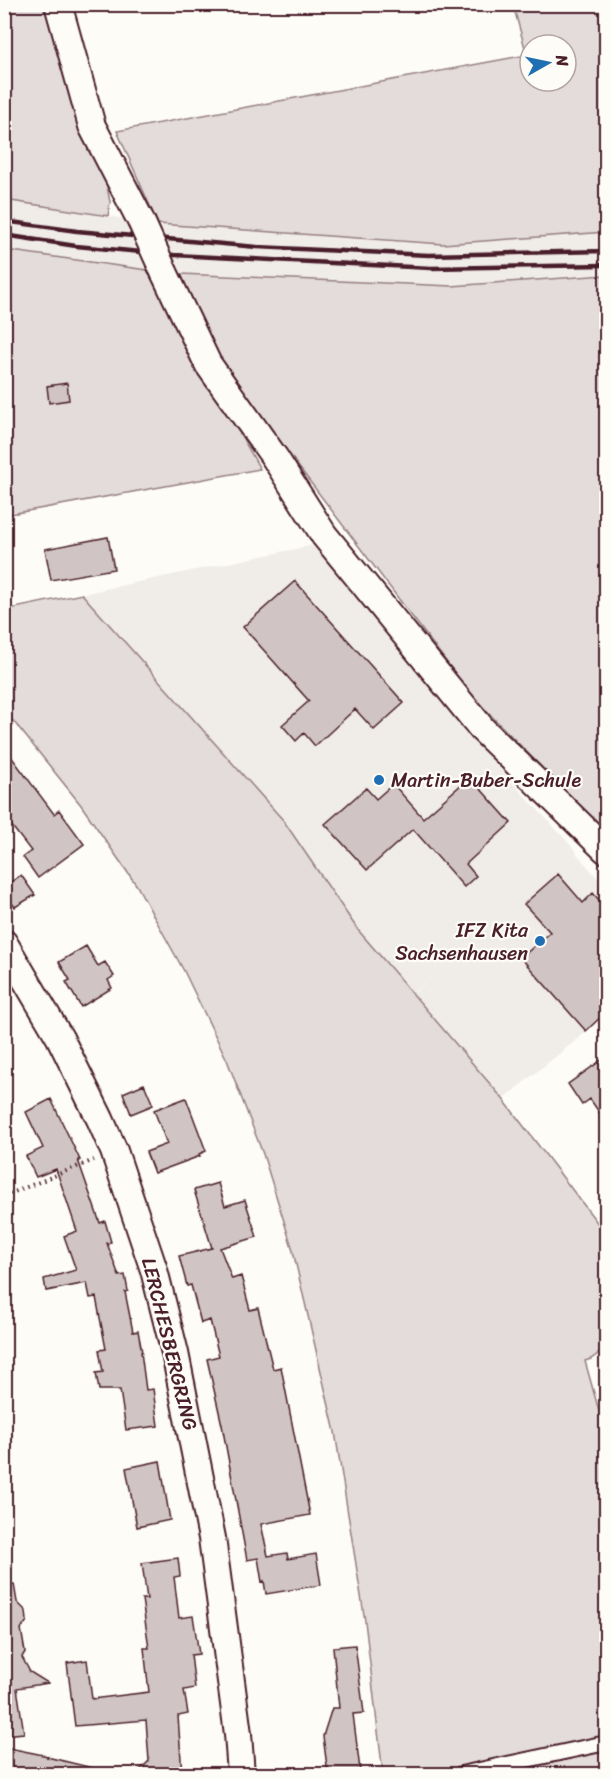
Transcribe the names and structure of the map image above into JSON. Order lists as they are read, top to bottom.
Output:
{
  "streets": {
    "street": ["LERCHESBERGRING"]
  },
  "places": ["Martin-Buber-Schule", "IFZ Kita Sachsenhausen"],
  "north": "right"
}
